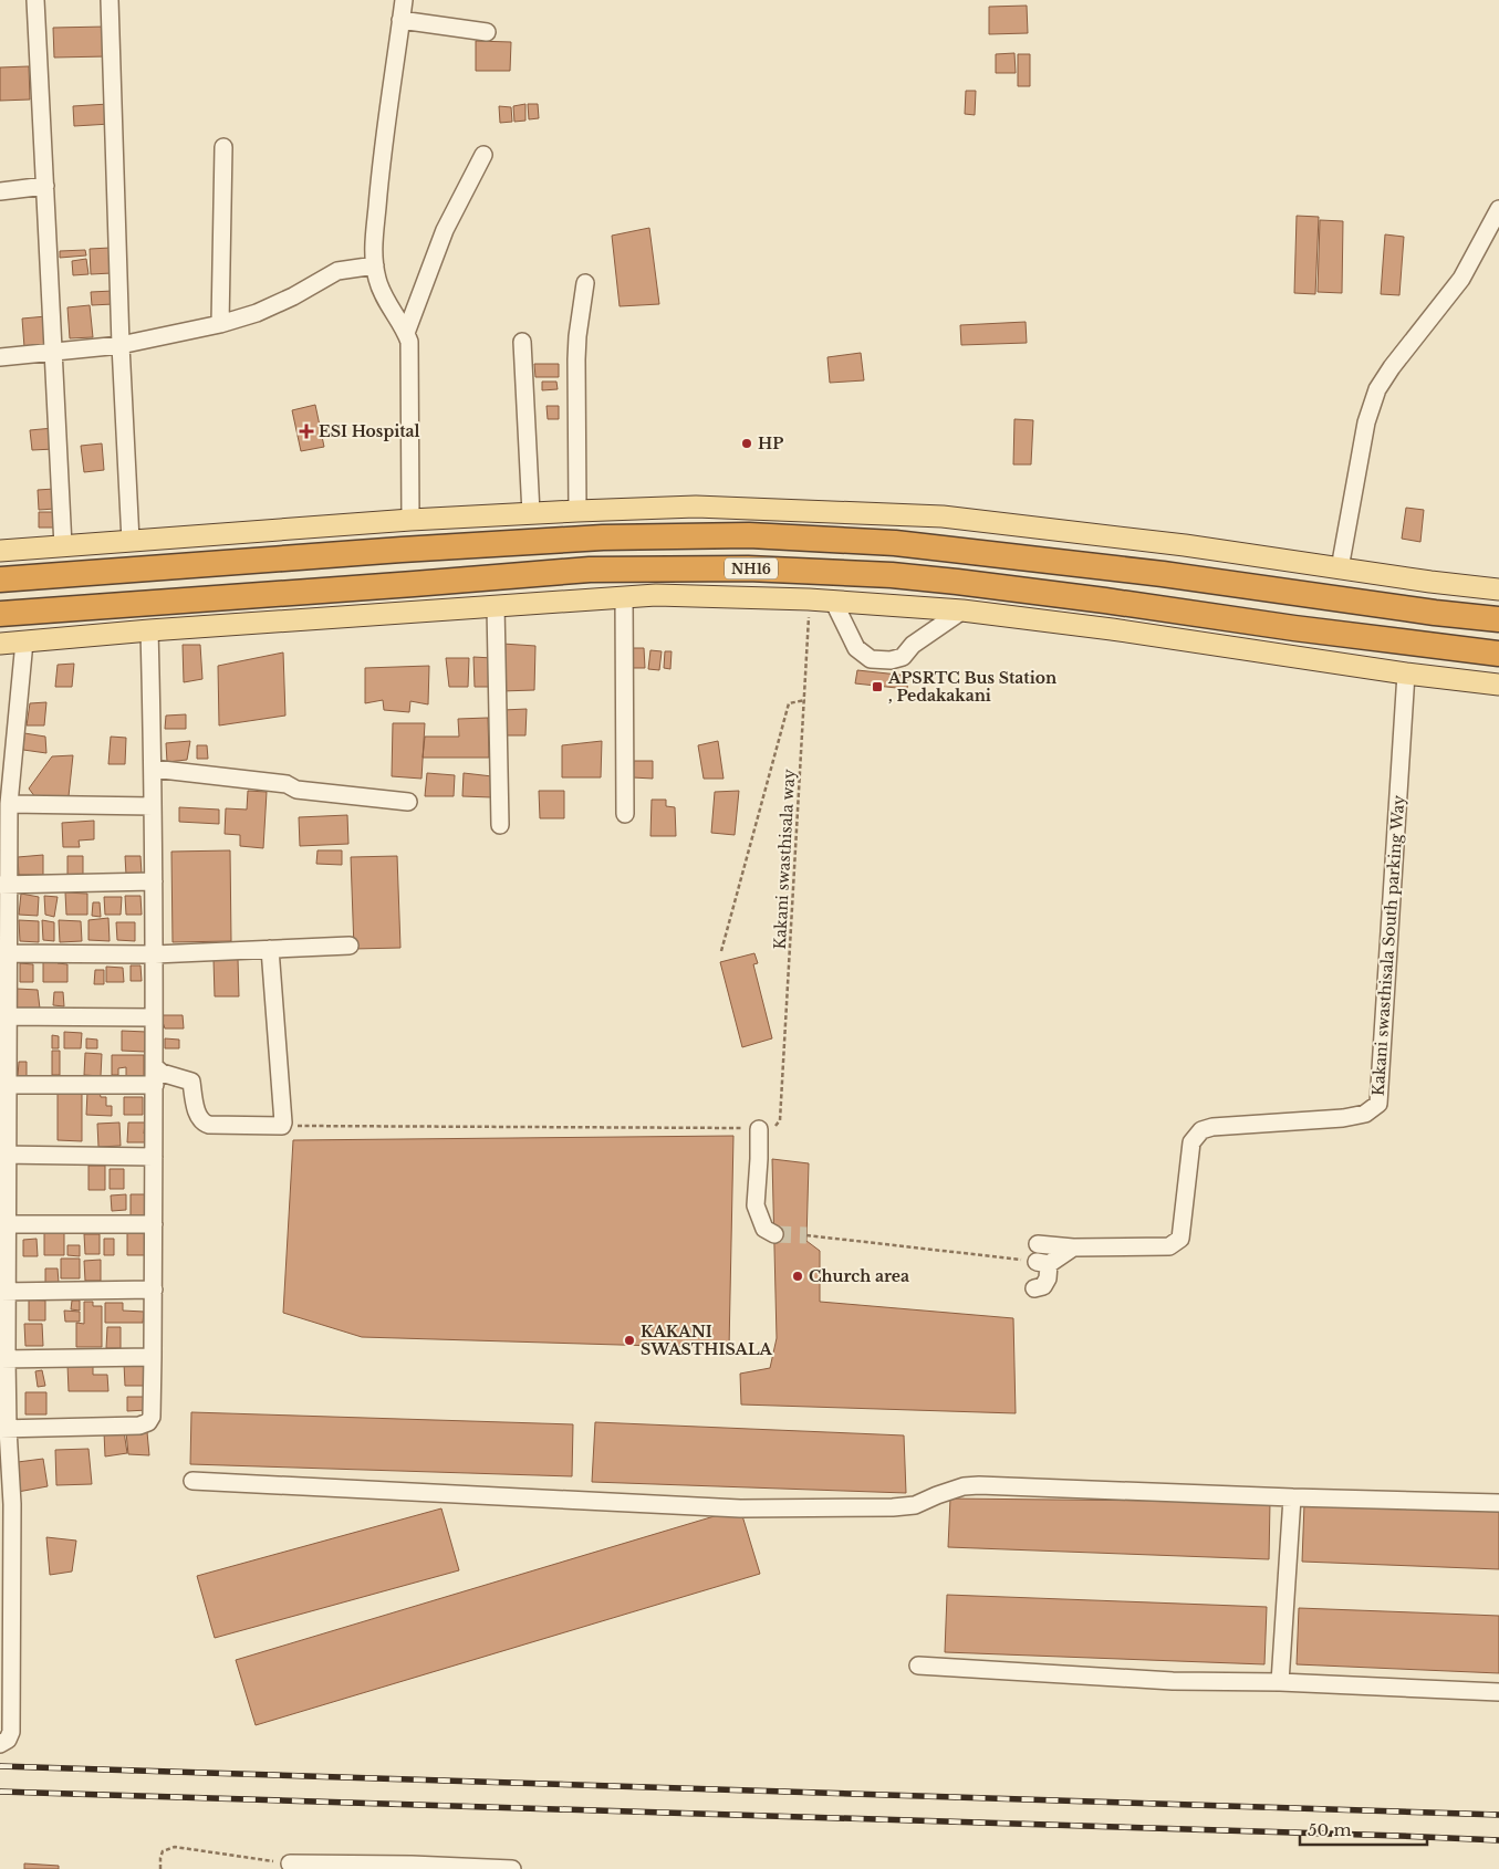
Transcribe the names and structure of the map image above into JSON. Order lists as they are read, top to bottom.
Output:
{
  "streets": {
    "highway": ["NH16"],
    "street": ["Kakani swasthisala South parking Way"],
    "path": ["Kakani swasthisala way"]
  },
  "places": {
    "health": ["ESI Hospital"],
    "other": ["HP", "Church area", "KAKANI SWASTHISALA"],
    "transit": ["APSRTC Bus Station , Pedakakani"]
  },
  "scale_bar": "50 m"
}
